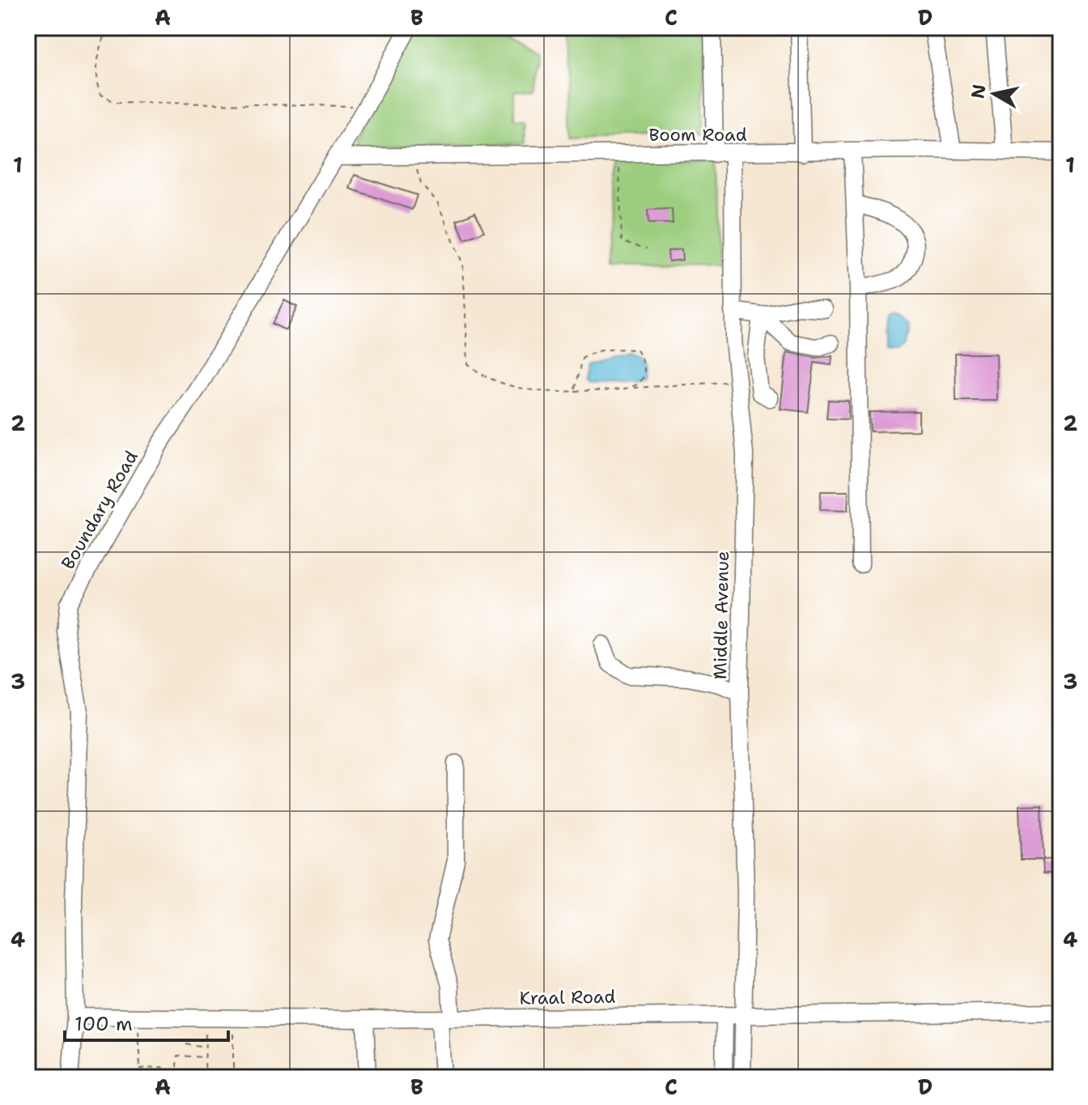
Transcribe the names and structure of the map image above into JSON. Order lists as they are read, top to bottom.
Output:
{
  "streets": {
    "street": [
      "Boom Road",
      "Boundary Road",
      "Middle Avenue",
      "Kraal Road"
    ]
  },
  "crossings": [
    ["Boom Road", "Boundary Road"],
    ["Boom Road", "Middle Avenue"],
    ["Boundary Road", "Kraal Road"],
    ["Middle Avenue", "Kraal Road"]
  ],
  "scale_bar": "100 m",
  "north": "left",
  "grid": {
    "columns": [
      "A",
      "B",
      "C",
      "D"
    ],
    "rows": [
      "1",
      "2",
      "3",
      "4"
    ]
  }
}
